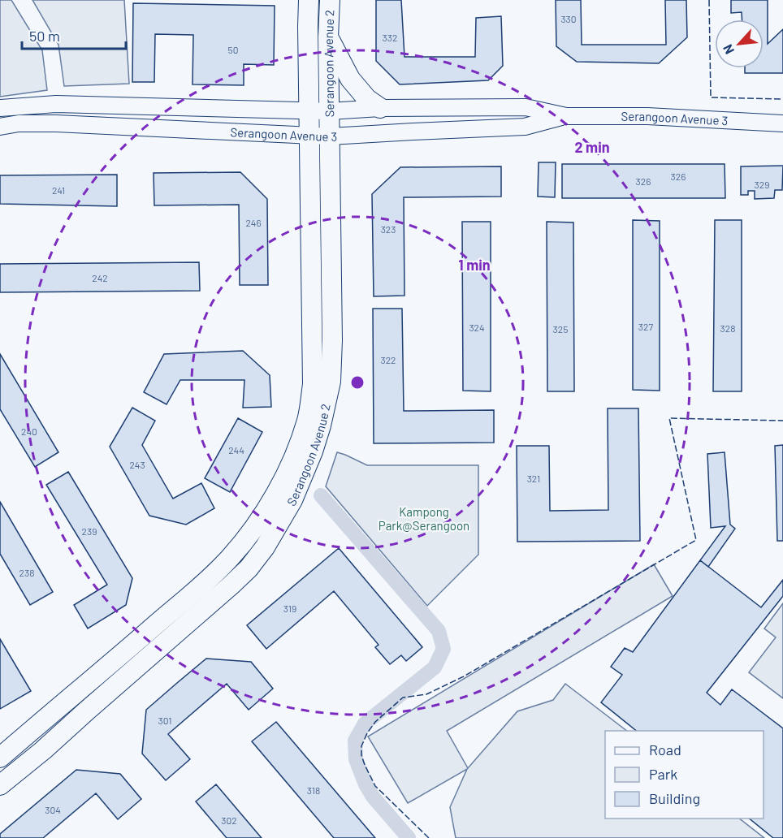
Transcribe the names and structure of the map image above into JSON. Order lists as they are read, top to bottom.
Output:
{
  "streets": {
    "main road": ["Serangoon Avenue 2"],
    "street": ["Serangoon Avenue 3"]
  },
  "crossings": [
    ["Serangoon Avenue 2", "Serangoon Avenue 3"]
  ],
  "parks": ["Kampong Park@Serangoon"],
  "house_numbers": [
    "330",
    "332",
    "50",
    "326",
    "326",
    "329",
    "241",
    "246",
    "323",
    "242",
    "327",
    "324",
    "328",
    "325",
    "322",
    "240",
    "244",
    "243",
    "321",
    "239",
    "238",
    "319",
    "301",
    "318",
    "304",
    "302"
  ],
  "legend": ["Road", "Park", "Building"],
  "scale_bar": "50 m",
  "north": "bottom left",
  "rings": ["2 min", "1 min"]
}
